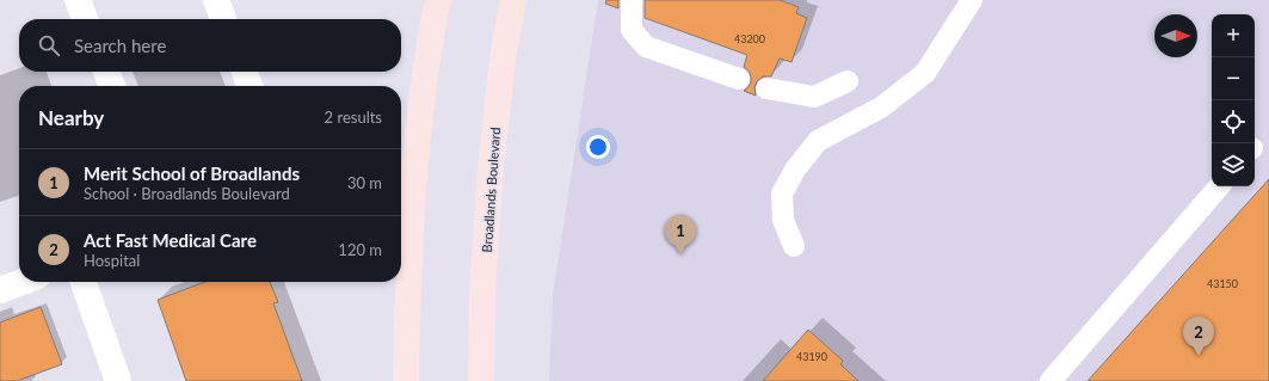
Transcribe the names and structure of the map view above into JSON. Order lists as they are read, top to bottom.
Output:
{
  "streets": {
    "main road": ["Broadlands Boulevard"]
  },
  "house_numbers": ["43200", "43150", "43190"],
  "north": "right",
  "page": {
    "map_buttons": ["+", "−"],
    "search": "Search here",
    "heading": ["Nearby", "2 results"],
    "list": [
      {
        "mark": "1",
        "name": "Merit School of Broadlands",
        "note": "School · Broadlands Boulevard",
        "value": "30 m"
      },
      {
        "mark": "2",
        "name": "Act Fast Medical Care",
        "note": "Hospital",
        "value": "120 m"
      }
    ],
    "pins": ["1", "2"]
  }
}
